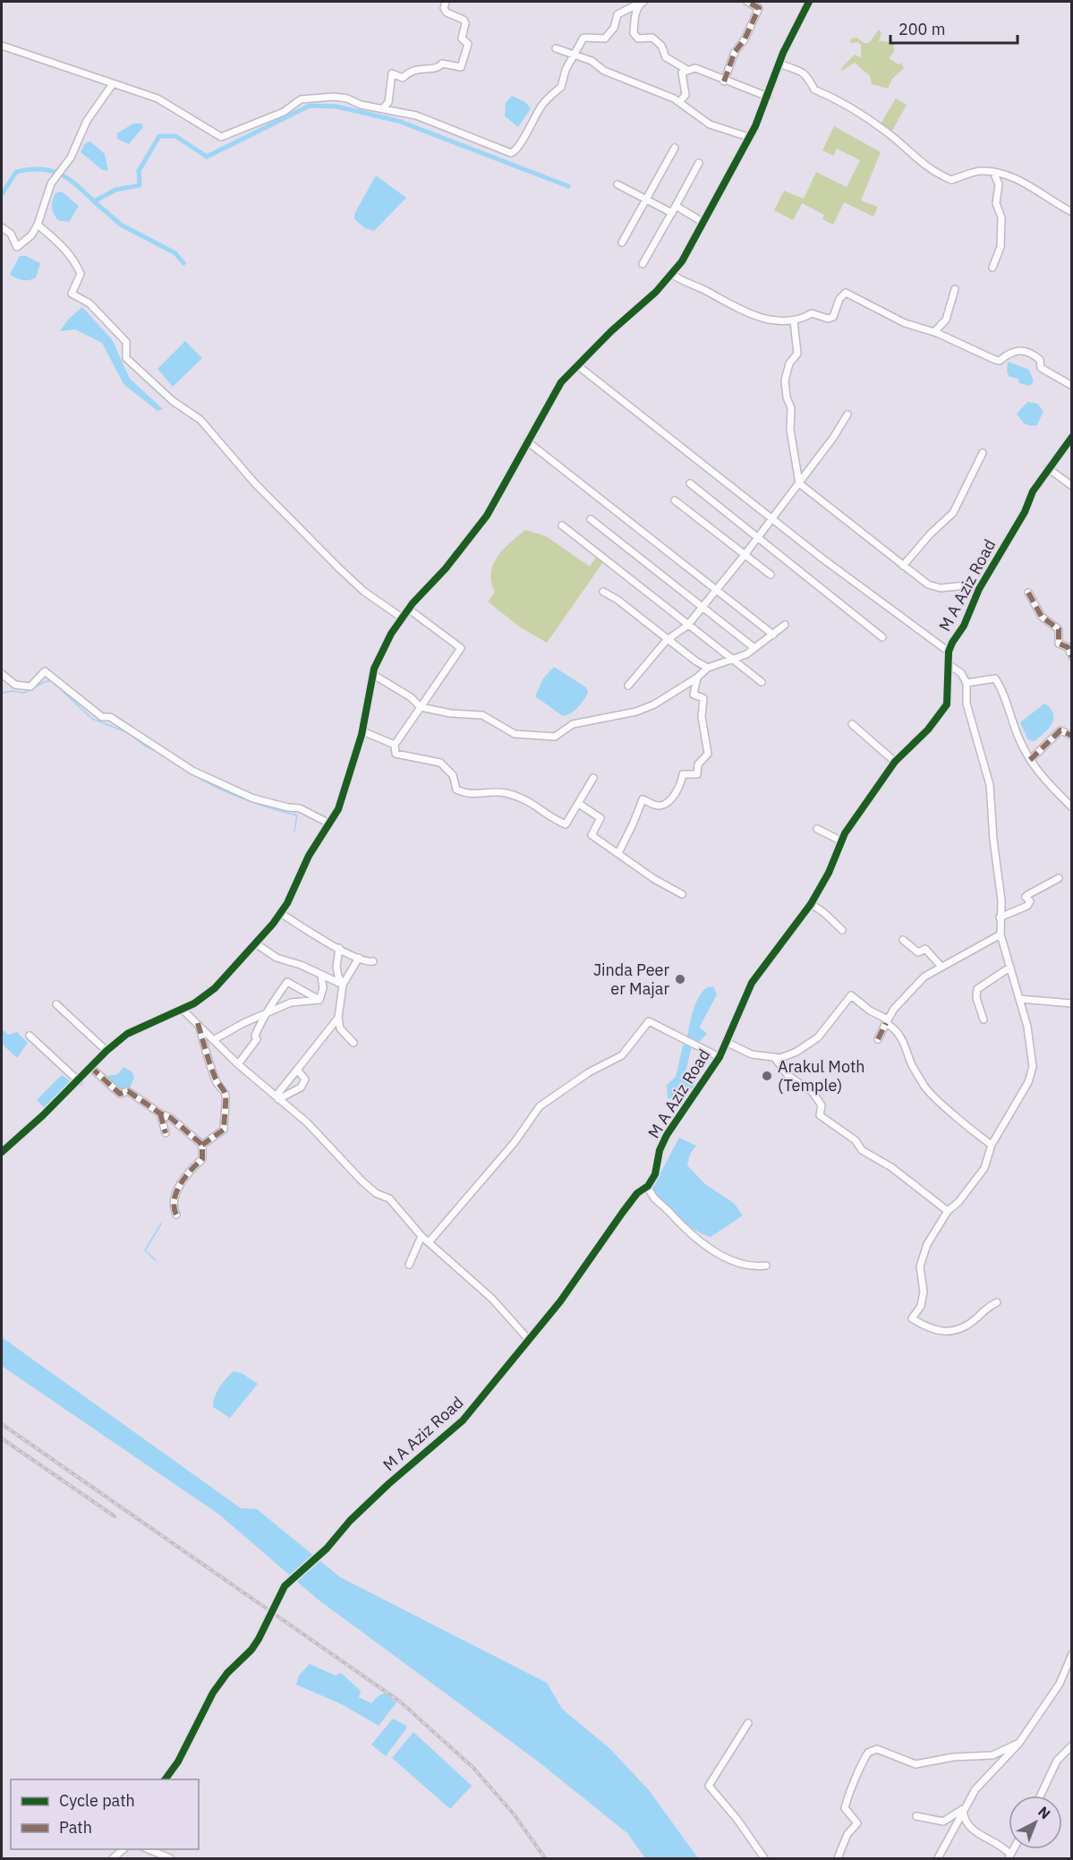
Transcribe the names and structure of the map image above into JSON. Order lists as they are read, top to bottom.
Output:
{
  "streets": {
    "street": ["M A Aziz Road"]
  },
  "places": ["Jinda Peer er Majar", "Arakul Moth (Temple)"],
  "legend": ["Cycle path", "Path"],
  "scale_bar": "200 m",
  "north": "top right"
}
